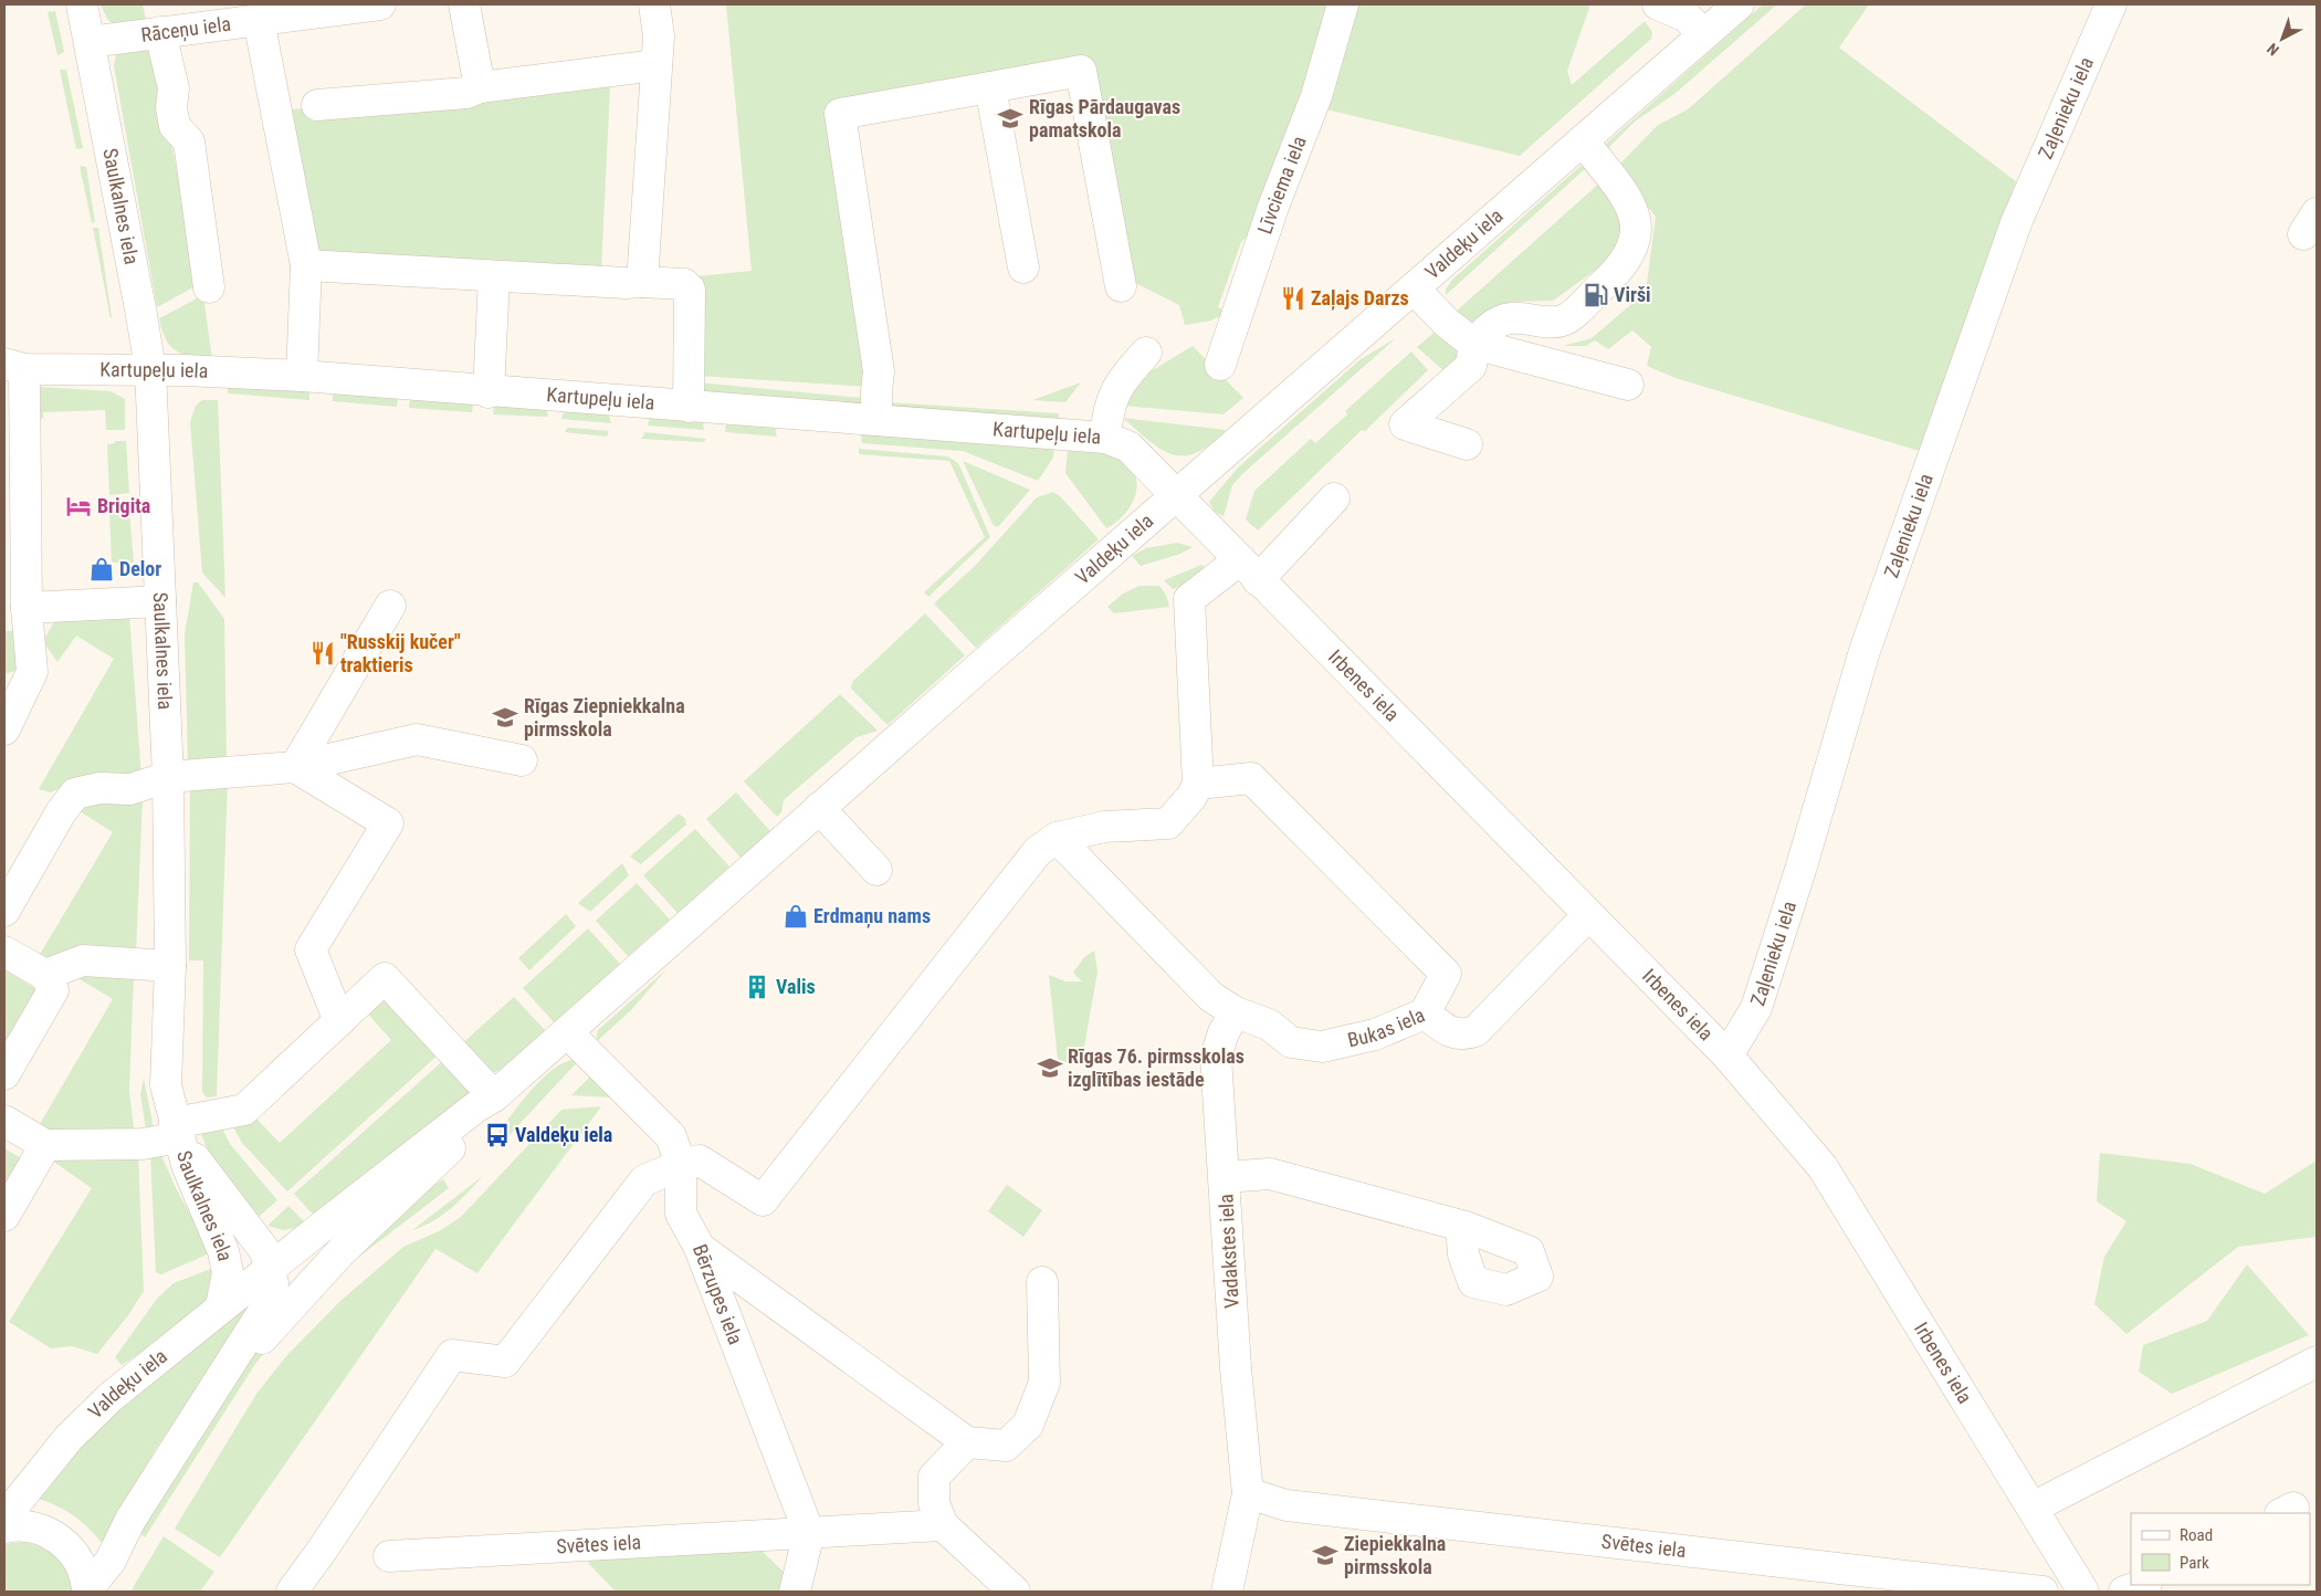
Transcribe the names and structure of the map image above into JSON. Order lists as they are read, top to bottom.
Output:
{
  "streets": {
    "street": [
      "Rāceņu iela",
      "Zaļenieku iela",
      "Līvciema iela",
      "Saulkalnes iela",
      "Valdeķu iela",
      "Kartupeļu iela",
      "Irbenes iela",
      "Bukas iela",
      "Vadakstes iela",
      "Bērzupes iela",
      "Svētes iela"
    ]
  },
  "crossings": [
    ["Rāceņu iela", "Saulkalnes iela"],
    ["Zaļenieku iela", "Irbenes iela"],
    ["Saulkalnes iela", "Valdeķu iela"],
    ["Saulkalnes iela", "Kartupeļu iela"],
    ["Valdeķu iela", "Kartupeļu iela"],
    ["Valdeķu iela", "Irbenes iela"],
    ["Valdeķu iela", "Bērzupes iela"],
    ["Kartupeļu iela", "Irbenes iela"],
    ["Irbenes iela", "Bukas iela"],
    ["Bukas iela", "Vadakstes iela"],
    ["Vadakstes iela", "Svētes iela"],
    ["Bērzupes iela", "Svētes iela"]
  ],
  "places": {
    "school or university": [
      "Rīgas Pārdaugavas pamatskola",
      "Rīgas Ziepniekkalna pirmsskola",
      "Rīgas 76. pirmsskolas izglītības iestāde",
      "Ziepiekkalna pirmsskola"
    ],
    "fuel station": ["Virši"],
    "restaurant": ["Zaļajs Darzs", "\"Russkij kučer\" traktieris"],
    "hotel": ["Brigita"],
    "shop": ["Delor", "Erdmaņu nams"],
    "building": ["Valis"],
    "bus stop": ["Valdeķu iela"]
  },
  "legend": ["Road", "Park"],
  "north": "bottom left"
}
